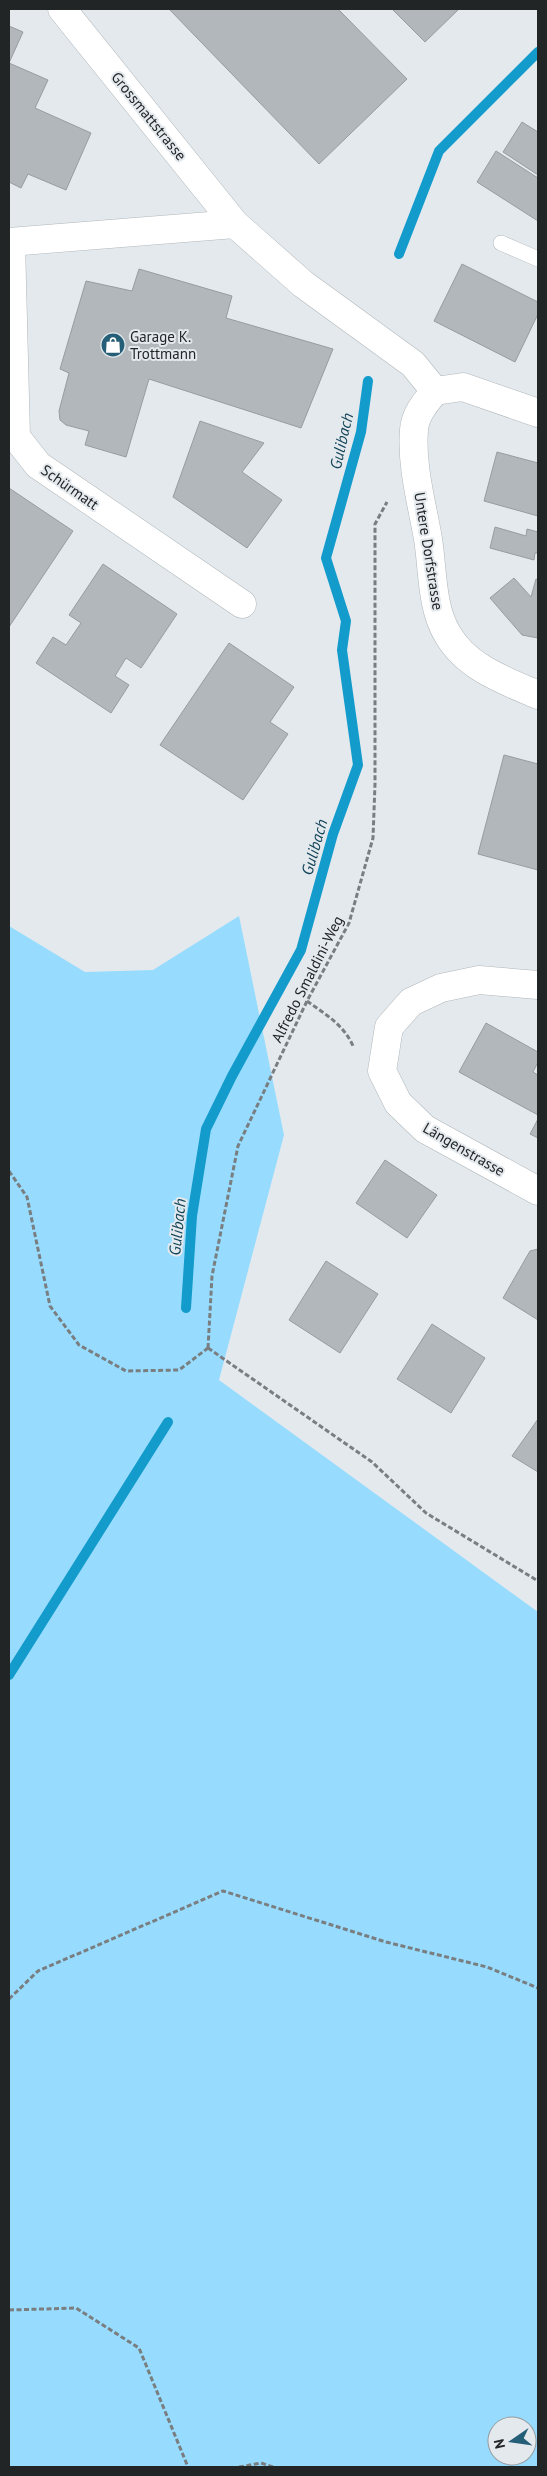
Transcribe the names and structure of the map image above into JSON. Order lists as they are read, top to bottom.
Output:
{
  "streets": {
    "street": [
      "Grossmattstrasse",
      "Schürmatt",
      "Untere Dorfstrasse",
      "Längenstrasse"
    ],
    "path": ["Alfredo Smaldini-Weg"]
  },
  "crossings": [
    ["Grossmattstrasse", "Untere Dorfstrasse"],
    ["Untere Dorfstrasse", "Alfredo Smaldini-Weg"]
  ],
  "water": ["Gulibach"],
  "places": {
    "shop": ["Garage K. Trottmann"]
  },
  "north": "left"
}
